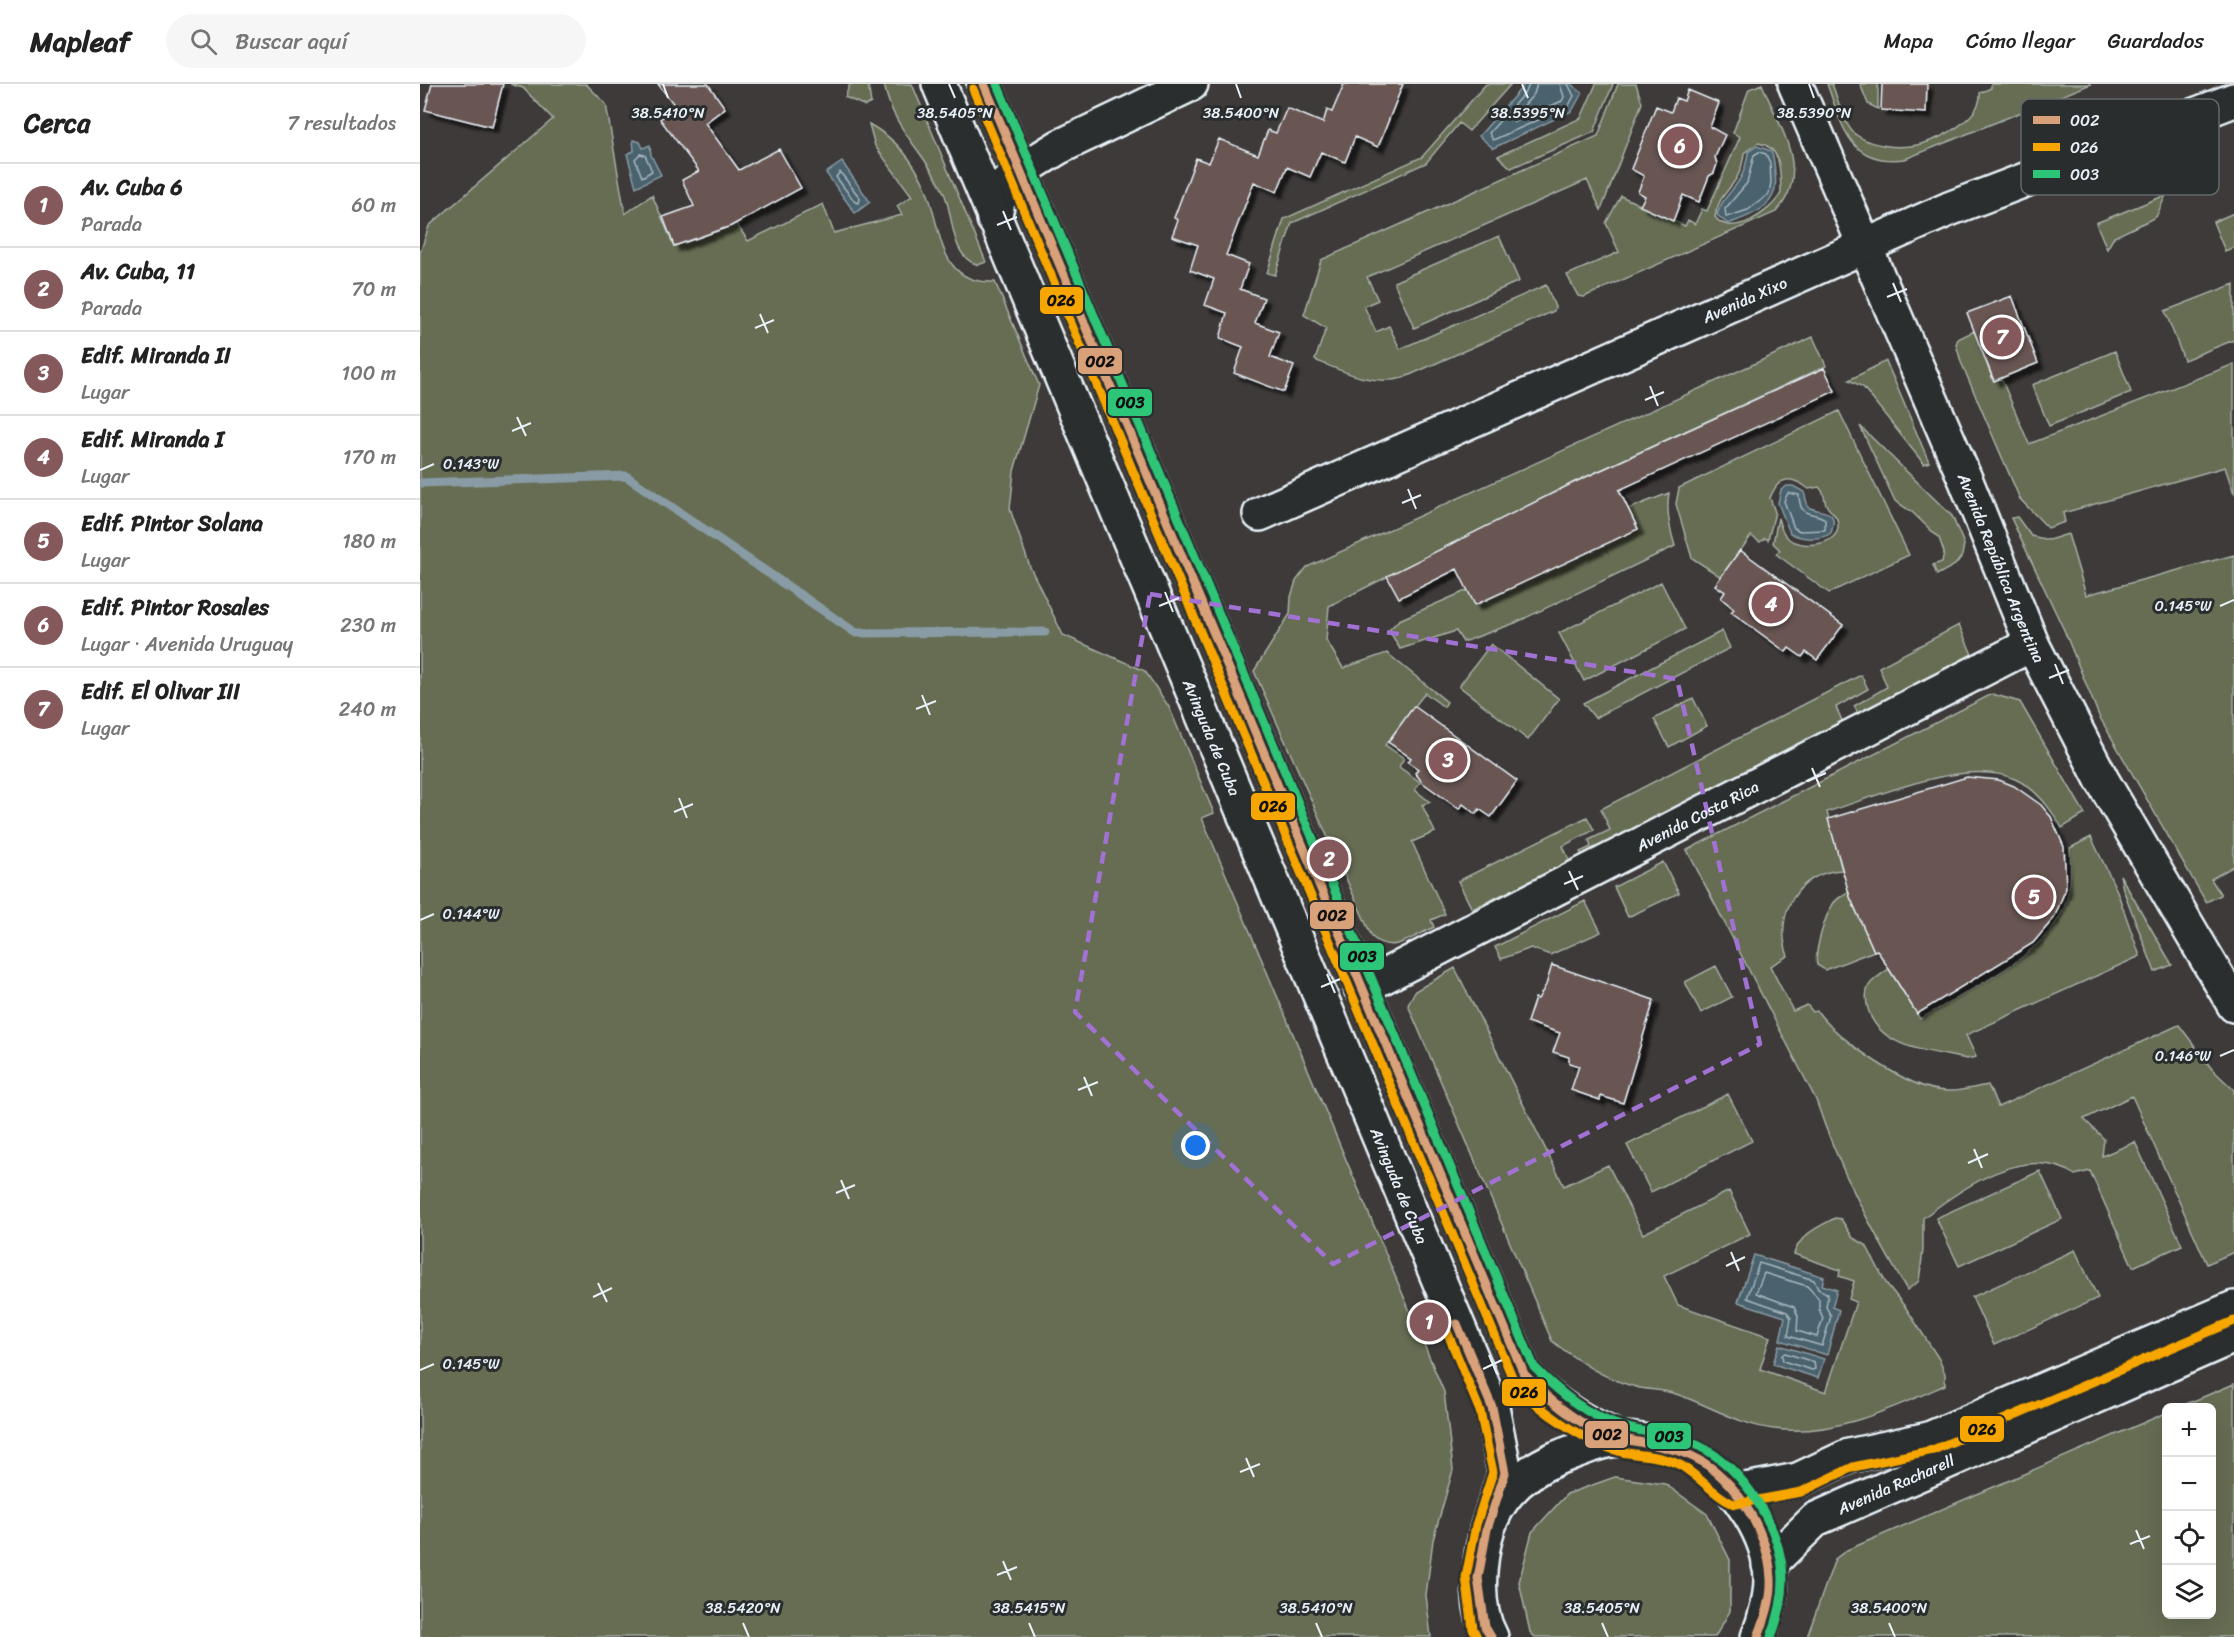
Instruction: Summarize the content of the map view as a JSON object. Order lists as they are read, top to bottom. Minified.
{"streets":{"street":["Avenida Xixo","Avenida República Argentina","Avinguda de Cuba","Avenida Costa Rica","Avenida Racharell"]},"crossings":[["Avenida Xixo","Avenida República Argentina"],["Avenida República Argentina","Avenida Costa Rica"]],"lines":["transit line 002","transit line 003","transit line 026"],"legend":["002","026","003"],"page":{"header":"Mapleaf","search":"Buscar aquí","nav":["Mapa","Cómo llegar","Guardados"],"heading":["Cerca","7 resultados"],"pins":["6","7","4","3","2","5","1"],"list":[{"mark":"1","name":"Av. Cuba 6","note":"Parada","value":"60 m"},{"mark":"2","name":"Av. Cuba, 11","note":"Parada","value":"70 m"},{"mark":"3","name":"Edif. Miranda II","note":"Lugar","value":"100 m"},{"mark":"4","name":"Edif. Miranda I","note":"Lugar","value":"170 m"},{"mark":"5","name":"Edif. Pintor Solana","note":"Lugar","value":"180 m"},{"mark":"6","name":"Edif. Pintor Rosales","note":"Lugar · Avenida Uruguay","value":"230 m"},{"mark":"7","name":"Edif. El Olivar III","note":"Lugar","value":"240 m"}],"map_buttons":["+","−"]},"coordinates":["38.5410°N","38.5405°N","38.5400°N","38.5395°N","38.5390°N","0.143°W","0.145°W","0.144°W","0.146°W","38.5420°N","38.5415°N"]}
